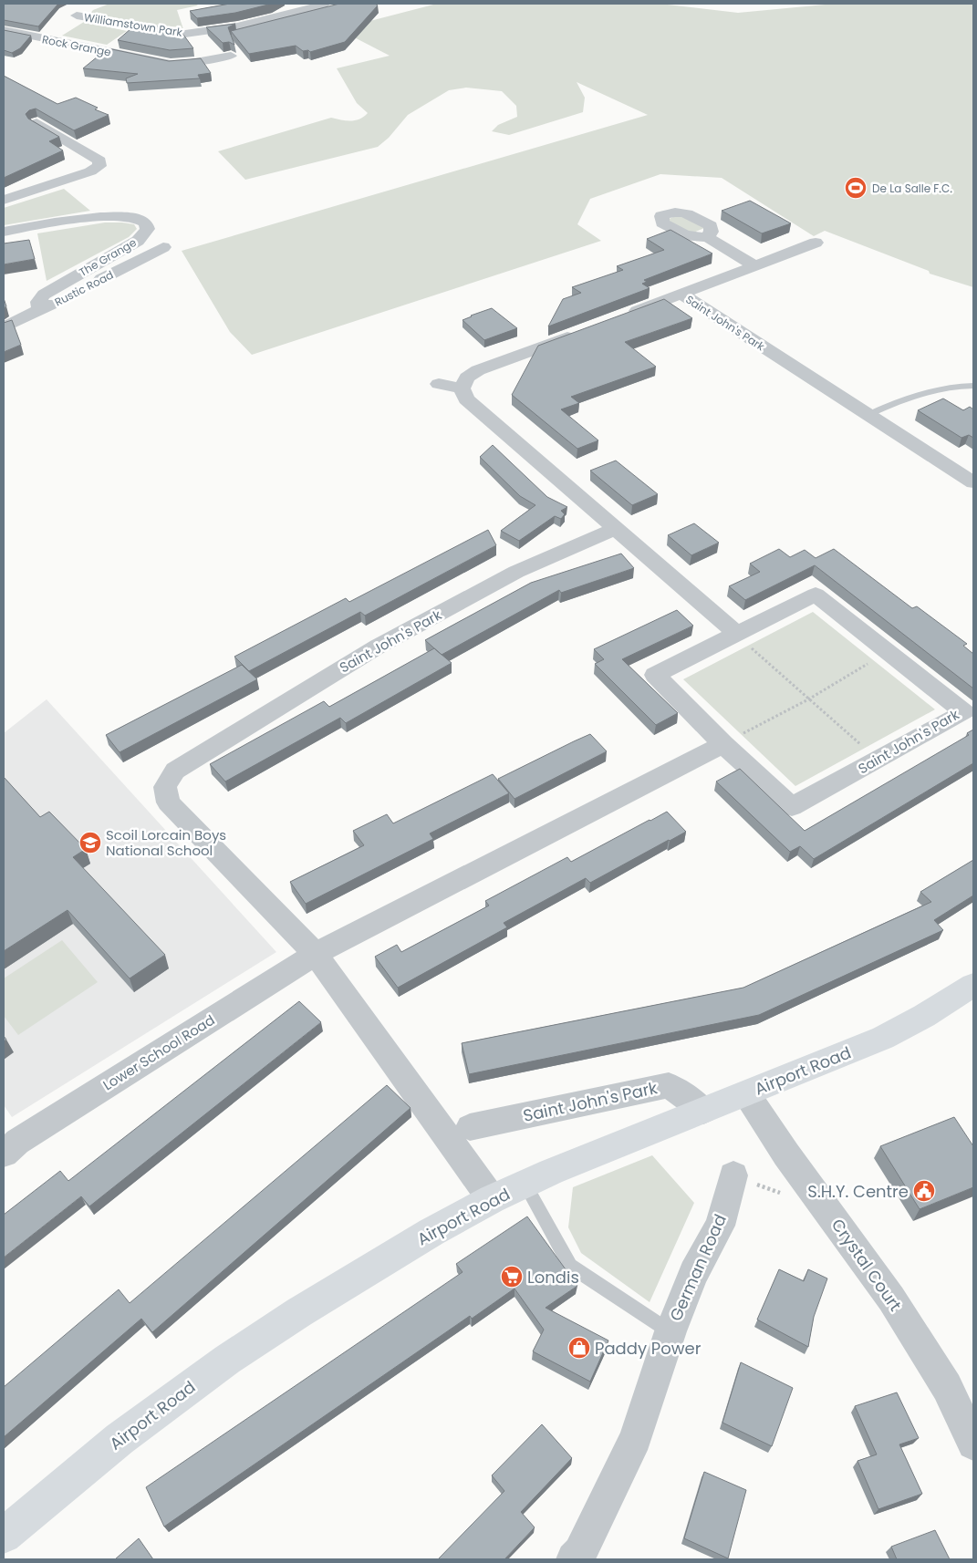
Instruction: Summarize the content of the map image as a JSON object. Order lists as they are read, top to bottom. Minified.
{"streets":{"main road":["Airport Road"],"street":["Williamstown Park","Rock Grange","The Grange","Rustic Road","Saint John's Park","Lower School Road","Crystal Court","German Road"]},"crossings":[["The Grange","Rustic Road"],["Saint John's Park","Lower School Road"],["Saint John's Park","Airport Road"],["Airport Road","Crystal Court"]],"places":{"sports":["De La Salle F.C."],"school or university":["Scoil Lorcain Boys National School"],"public building":["S.H.Y. Centre"],"supermarket":["Londis"],"shop":["Paddy Power"]}}
